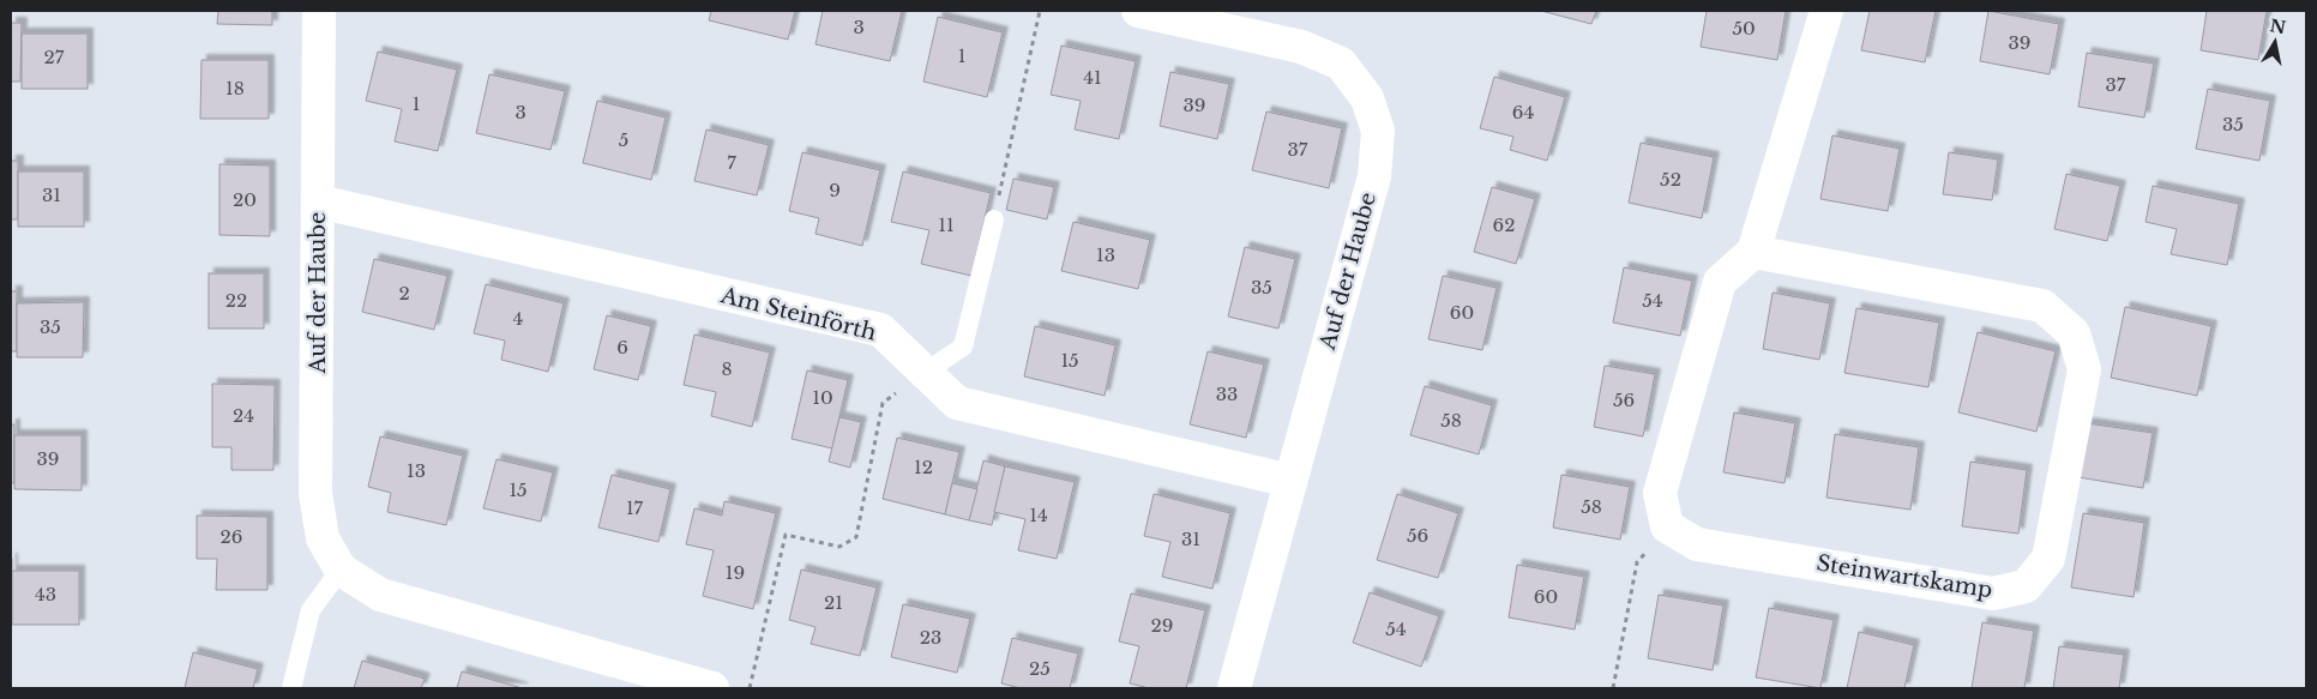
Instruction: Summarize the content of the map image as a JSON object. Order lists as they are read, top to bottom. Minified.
{"streets":{"street":["Auf der Haube","Am Steinförth","Steinwartskamp"]},"crossings":[["Auf der Haube","Am Steinförth"]],"house_numbers":["3","50","39","1","27","41","37","18","1","39","3","64","35","5","37","7","52","9","31","20","11","62","13","35","2","22","54","60","4","35","6","15","8","33","10","56","24","58","39","12","13","15","58","17","14","56","26","31","19","43","60","21","29","54","23","25"],"north":"top"}
